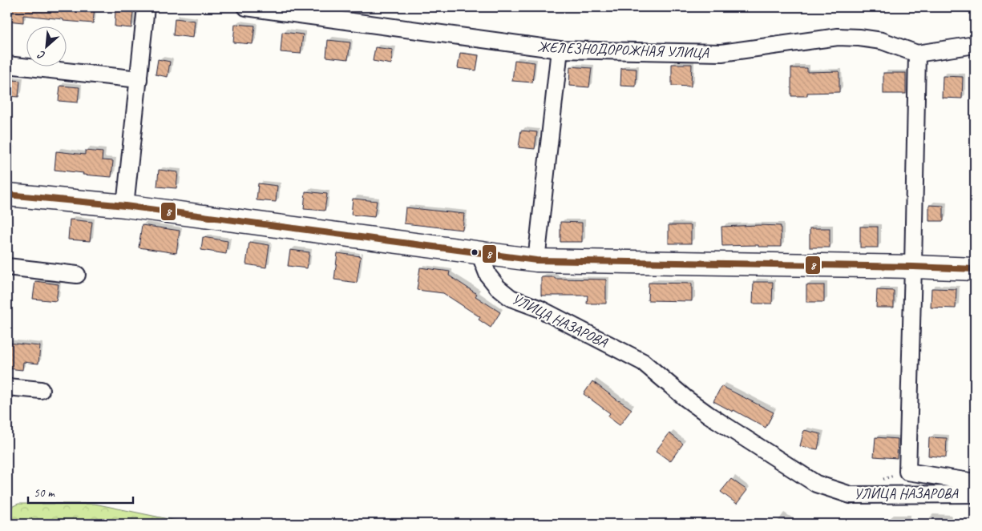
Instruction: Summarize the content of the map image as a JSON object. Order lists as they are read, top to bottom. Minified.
{"streets":{"street":["ЖЕЛЕЗНОДОРОЖНАЯ УЛИЦА","УЛИЦА НАЗАРОВА"]},"lines":["transit line 8"],"scale_bar":"50 m","north":"bottom left"}
